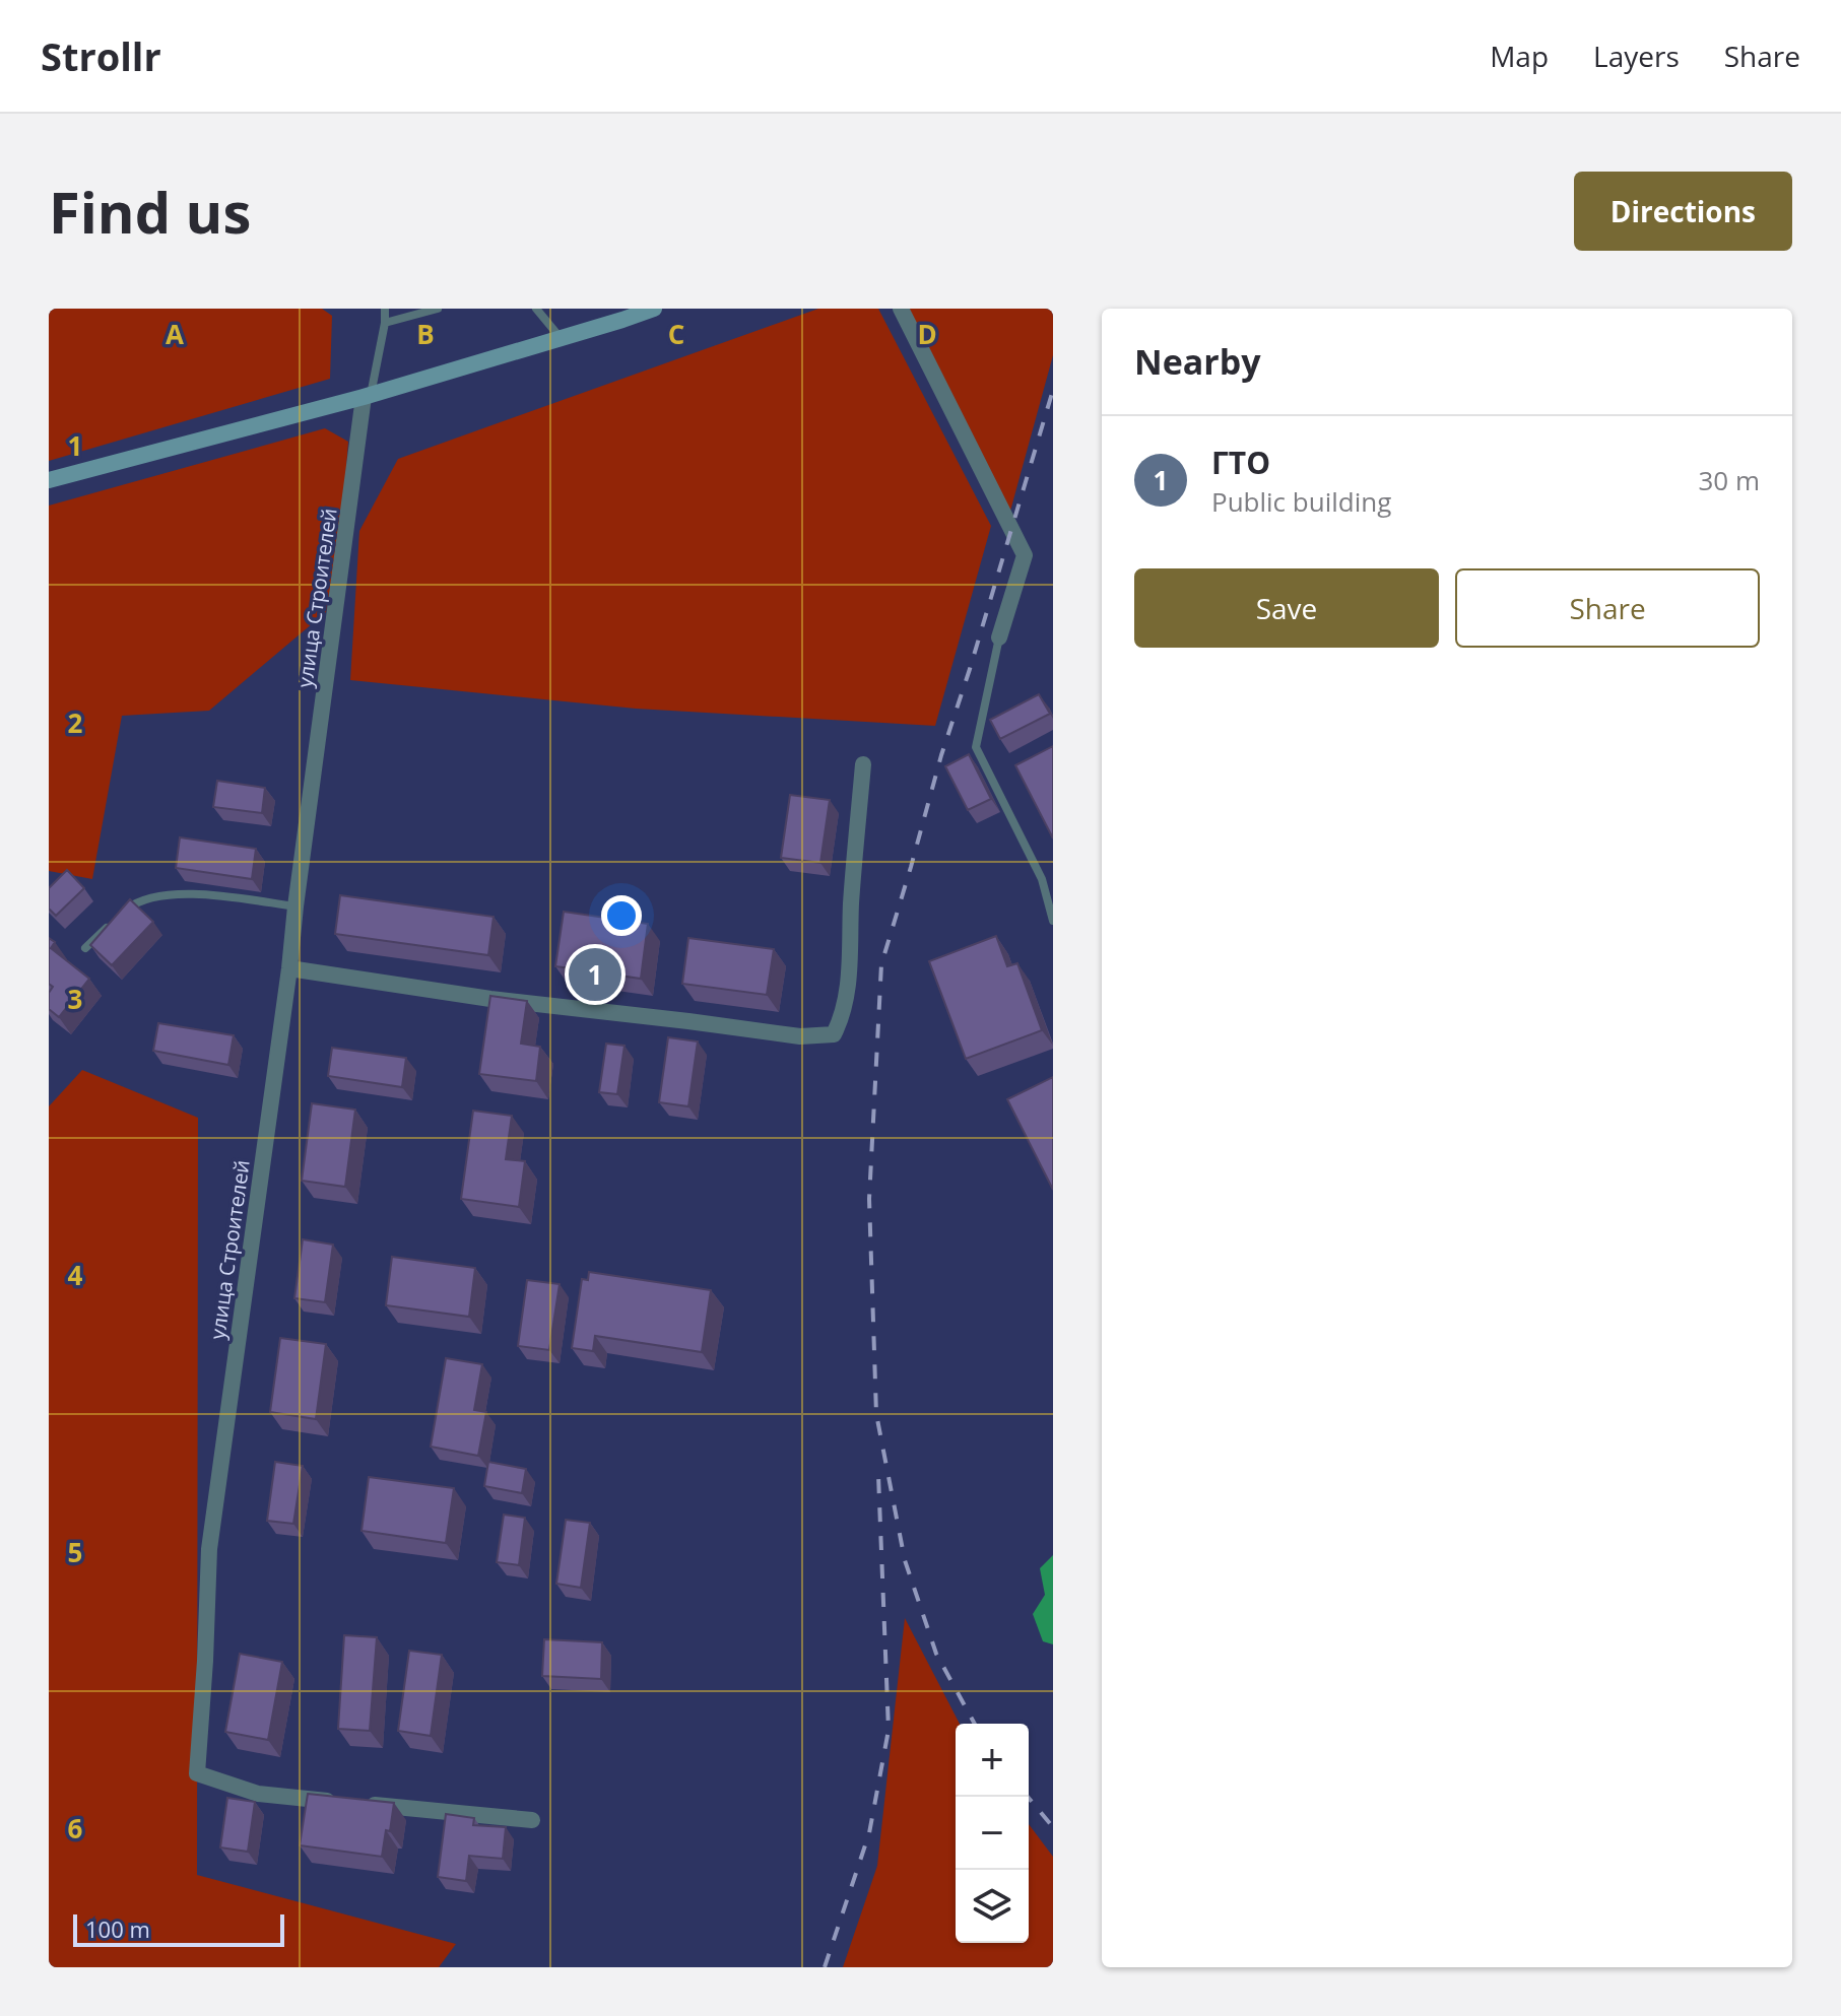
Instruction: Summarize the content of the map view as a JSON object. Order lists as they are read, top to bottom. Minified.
{"streets":{"street":["улица Строителей"]},"scale_bar":"100 m","page":{"header":"Strollr","nav":["Map","Layers","Share"],"buttons":["Directions",["Save","Share"]],"title":"Find us","heading":"Nearby","list":[{"mark":"1","name":"ГТО","note":"Public building","value":"30 m"}],"pins":"1","map_buttons":["+","−"],"scale":"100 m"},"grid":{"columns":["A","B","C","D"],"rows":["1","2","3","4","5","6"]}}
